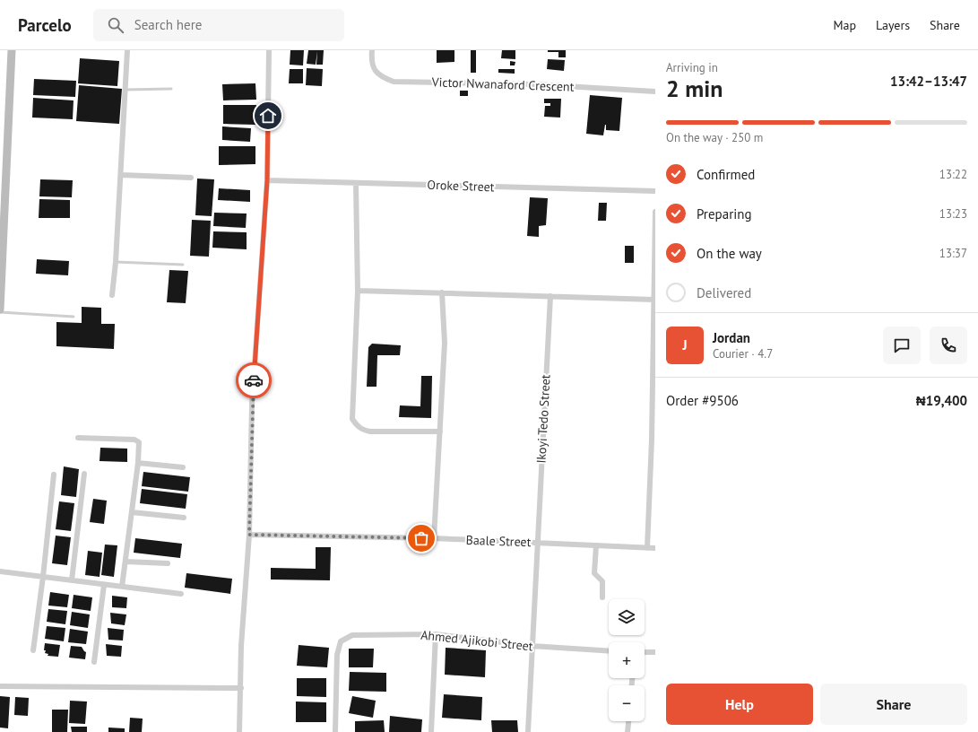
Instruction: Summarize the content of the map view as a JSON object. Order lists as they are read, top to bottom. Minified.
{"streets":{"street":["Victor Nwanaford Crescent","Oroke Street","Ikoyi Tedo Street","Baale Street","Ahmed Ajikobi Street"]},"crossings":[["Ikoyi Tedo Street","Baale Street"],["Ikoyi Tedo Street","Ahmed Ajikobi Street"]],"page":{"header":"Parcelo","search":"Search here","nav":["Map","Layers","Share"],"heading":["2 min","Arriving in","13:42–13:47"],"panel":["Jordan","Courier · 4.7","Order #9506","₦19,400"],"bar":"On the way · 250 m","list":[["Confirmed","13:22"],["Preparing","13:23"],["On the way","13:37"],"Delivered"],"round":"J","map_buttons":["+","−"],"buttons":["Help","Share"]}}
